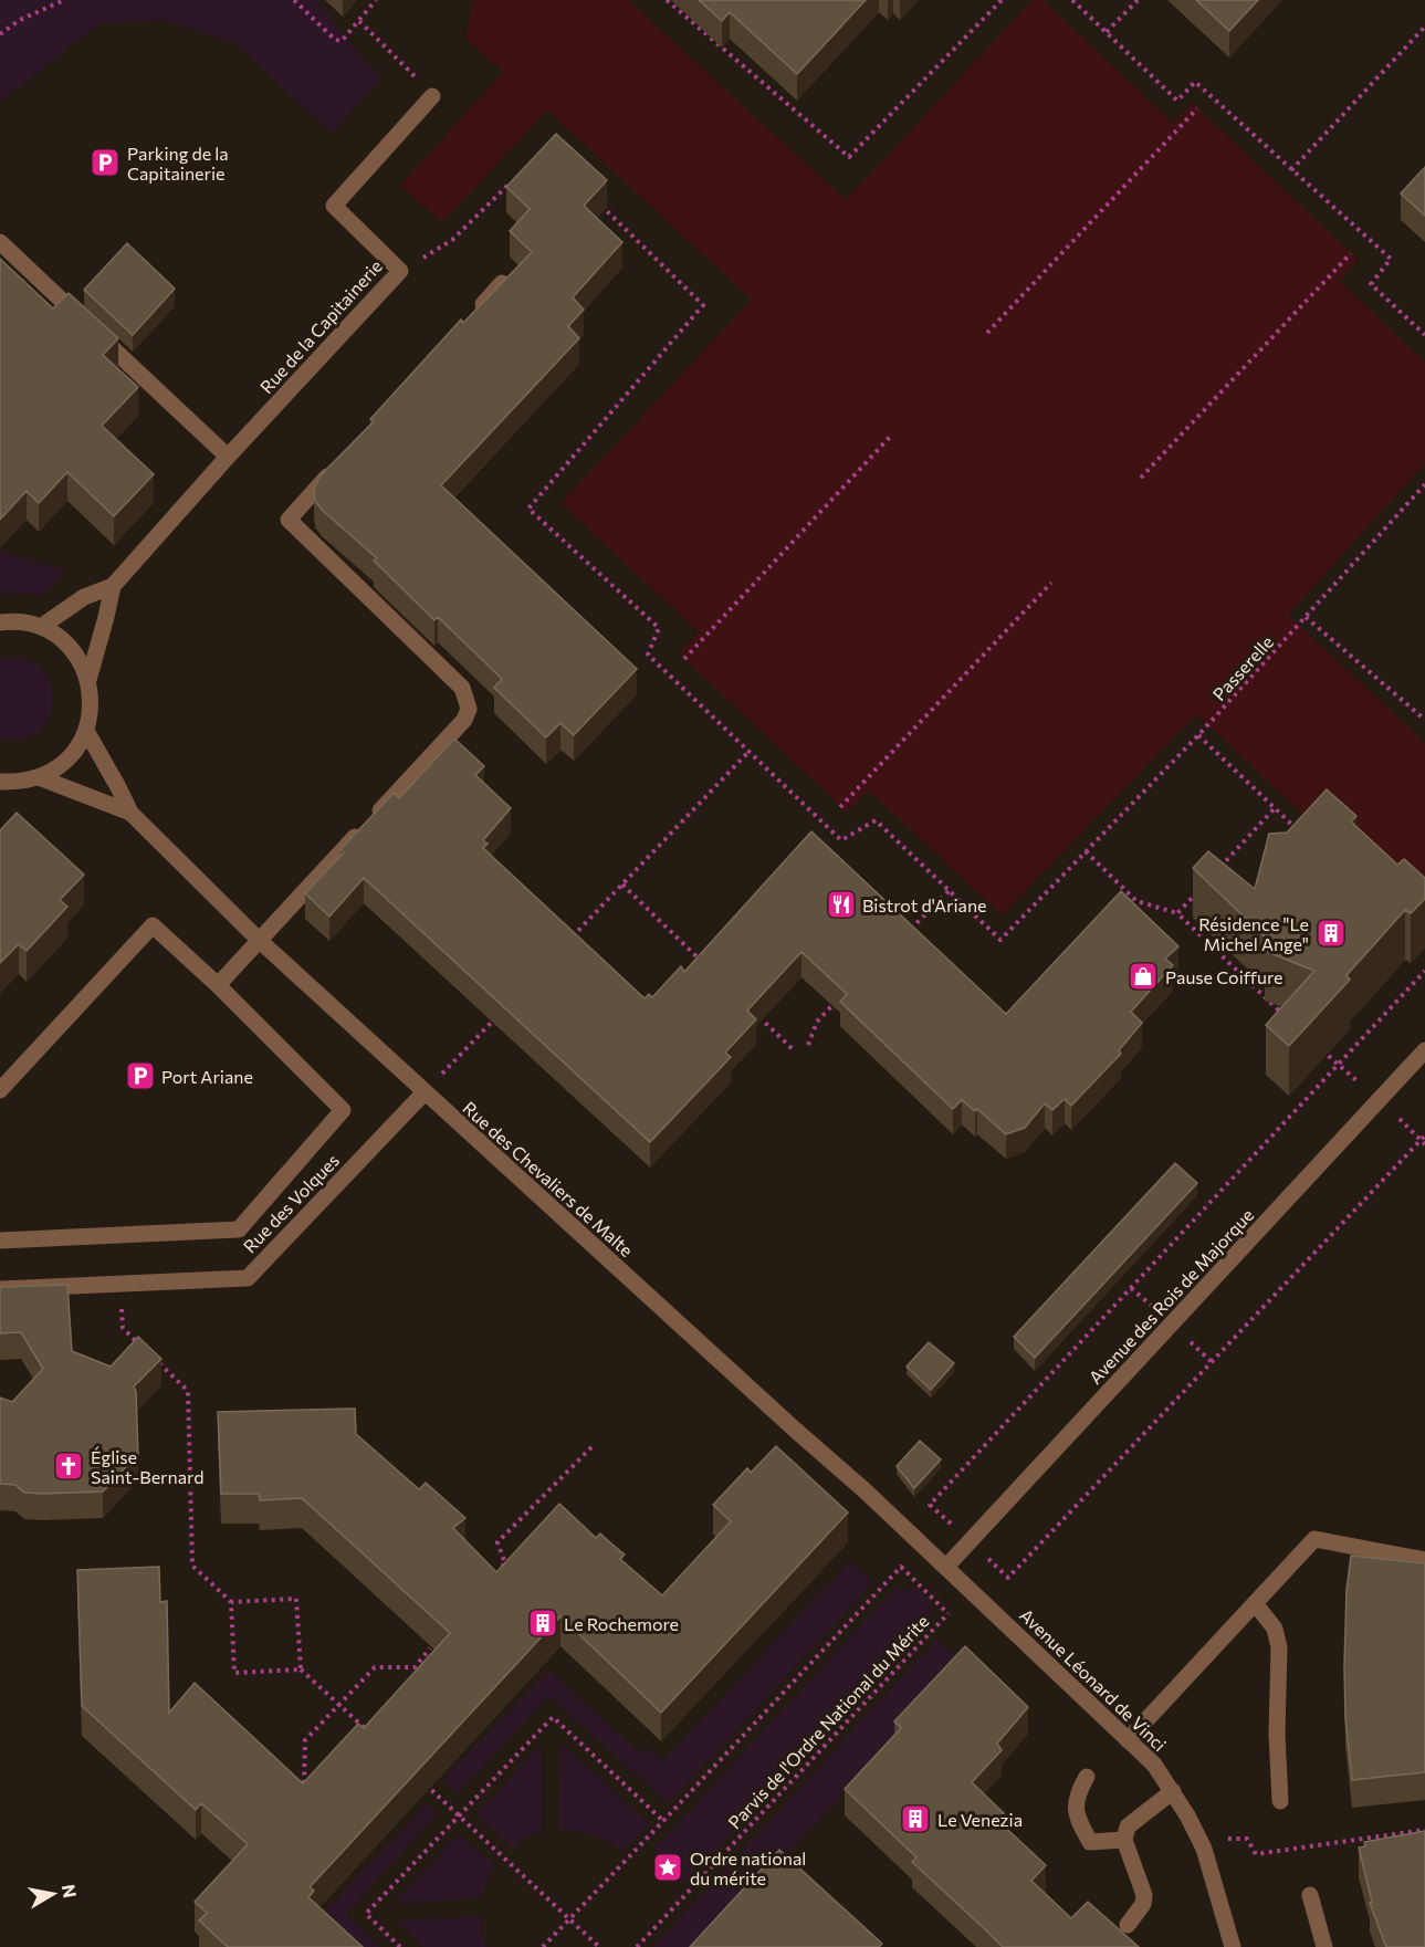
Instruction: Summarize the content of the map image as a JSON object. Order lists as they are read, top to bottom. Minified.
{"streets":{"street":["Rue de la Capitainerie","Rue des Chevaliers de Malte","Rue des Volques","Avenue des Rois de Majorque","Avenue Léonard de Vinci"],"path":["Passerelle","Parvis de l'Ordre National du Mérite"]},"crossings":[["Rue des Chevaliers de Malte","Rue des Volques"],["Rue des Chevaliers de Malte","Avenue des Rois de Majorque"],["Rue des Chevaliers de Malte","Avenue Léonard de Vinci"],["Avenue des Rois de Majorque","Avenue Léonard de Vinci"]],"places":{"parking":["Parking de la Capitainerie","Port Ariane"],"restaurant":["Bistrot d'Ariane"],"building":["Résidence \"Le Michel Ange\"","Le Rochemore","Le Venezia"],"shop":["Pause Coiffure"],"church":["Église Saint-Bernard"],"place":["Ordre national du mérite"]},"north":"right"}
